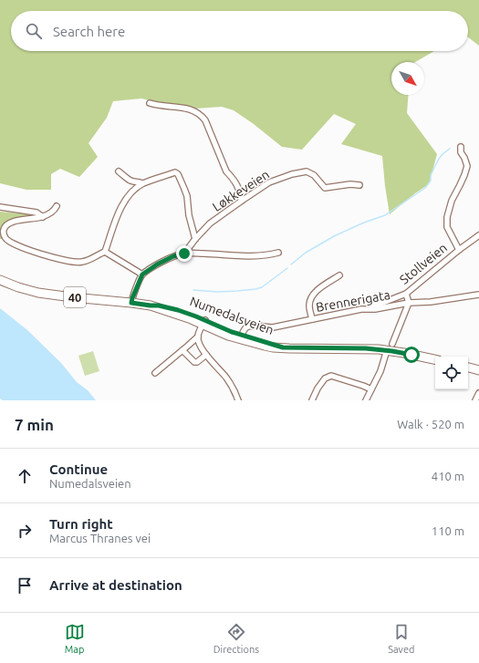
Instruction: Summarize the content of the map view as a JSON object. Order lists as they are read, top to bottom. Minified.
{"streets":{"main road":["40","Numedalsveien"],"street":["Løkkeveien","Stollveien","Brennerigata"]},"crossings":[["Stollveien","Brennerigata"],["Brennerigata","Numedalsveien"]],"north":"bottom right","page":{"search":"Search here","heading":["7 min","Walk · 520 m"],"list":[["Continue","Numedalsveien","410 m"],["Turn right","Marcus Thranes vei","110 m"],"Arrive at destination"],"nav":["Map","Directions","Saved"]}}
